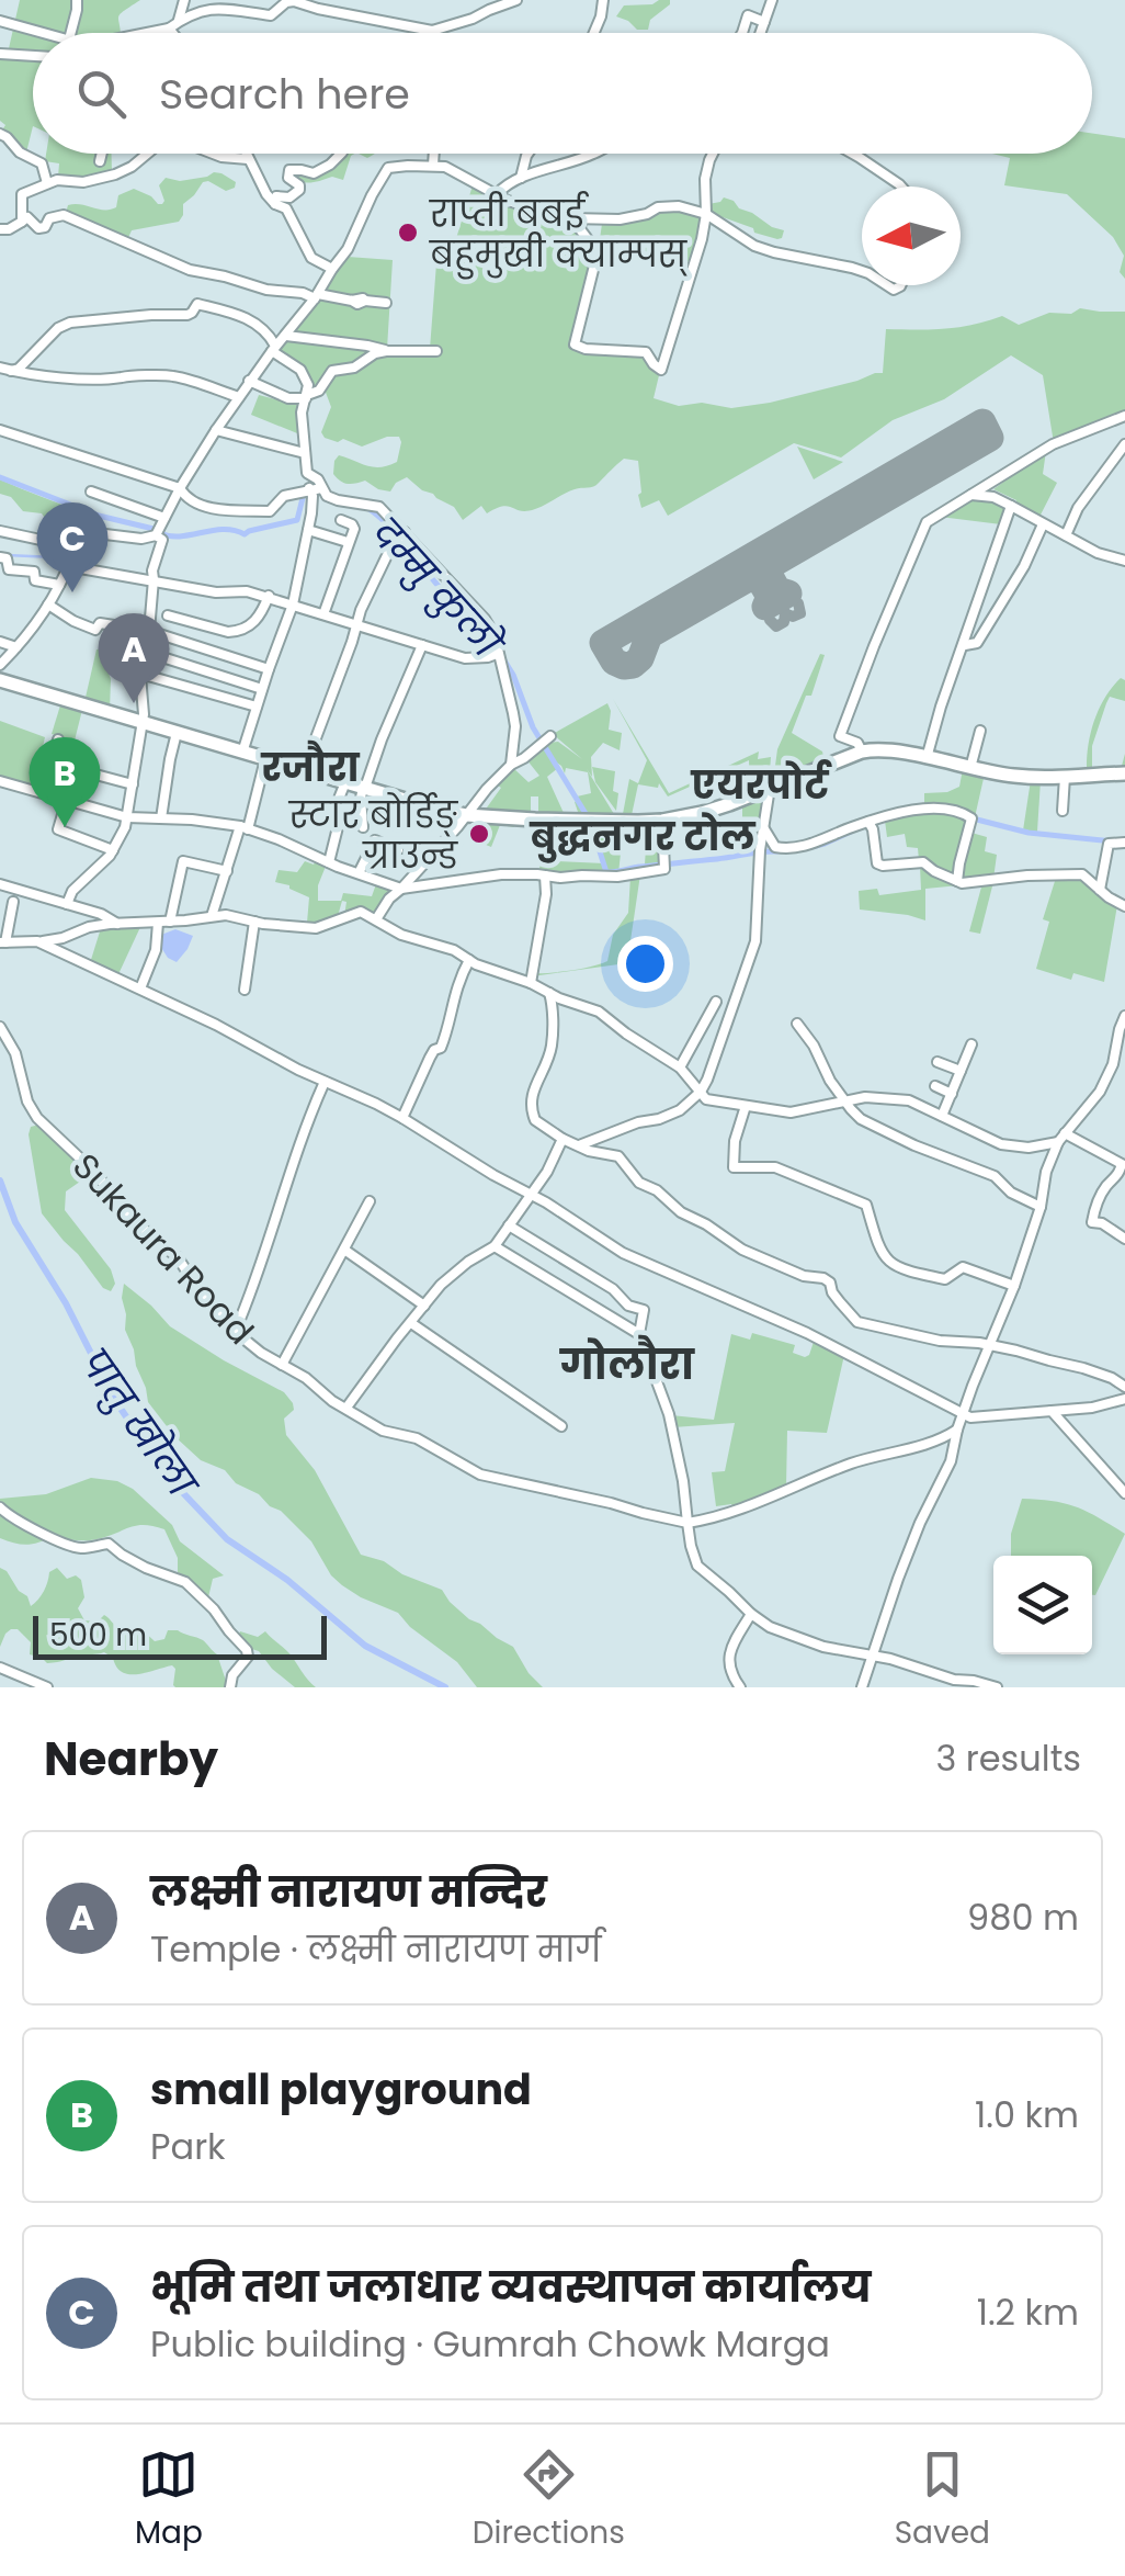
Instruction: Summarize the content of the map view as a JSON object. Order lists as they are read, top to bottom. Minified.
{"streets":{"street":["Sukaura Road"]},"districts":["रजौरा","एयरपोर्ट","बुद्धनगर टोल","गोलौरा"],"water":["दम्मु कुलो","पातु खोला"],"places":["राप्ती बबई बहुमुखी क्याम्पस्","स्टार बोर्डिङ् ग्राउन्ड"],"scale_bar":"500 m","north":"left","page":{"search":"Search here","pins":["C","A","B"],"scale":"500 m","heading":["Nearby","3 results"],"list":[{"mark":"A","name":"लक्ष्मी नारायण मन्दिर","note":"Temple · लक्ष्मी नारायण मार्ग","value":"980 m"},{"mark":"B","name":"small playground","note":"Park","value":"1.0 km"},{"mark":"C","name":"भूमि तथा जलाधार व्यवस्थापन कार्यालय","note":"Public building · Gumrah Chowk Marga","value":"1.2 km"}],"nav":["Map","Directions","Saved"]}}
